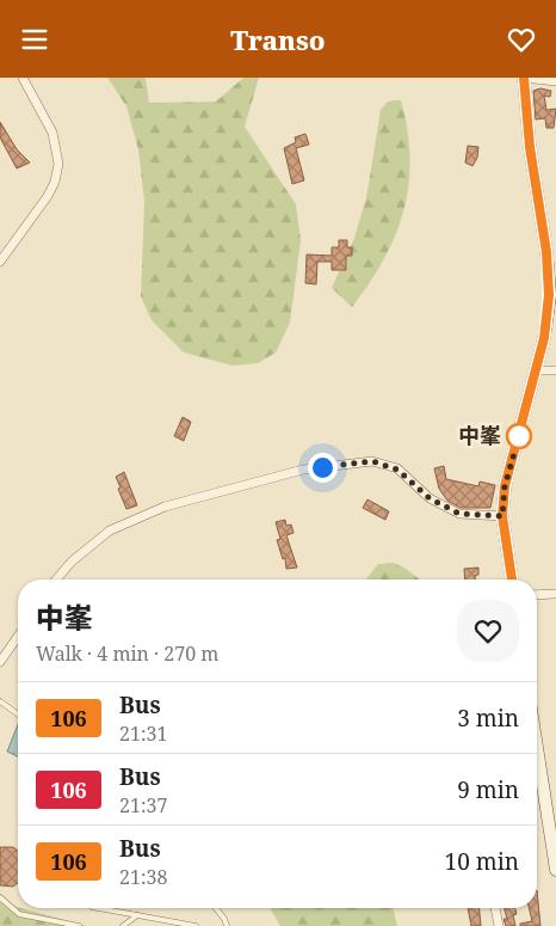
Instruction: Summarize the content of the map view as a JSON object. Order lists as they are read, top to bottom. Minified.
{"places":["中峯"],"lines":["bus line 106"],"page":{"header":"Transo","heading":["中峯","Walk · 4 min · 270 m"],"list":[{"mark":"106","name":"Bus","note":"21:31","value":"3 min"},{"mark":"106","name":"Bus","note":"21:37","value":"9 min"},{"mark":"106","name":"Bus","note":"21:38","value":"10 min"}]}}
